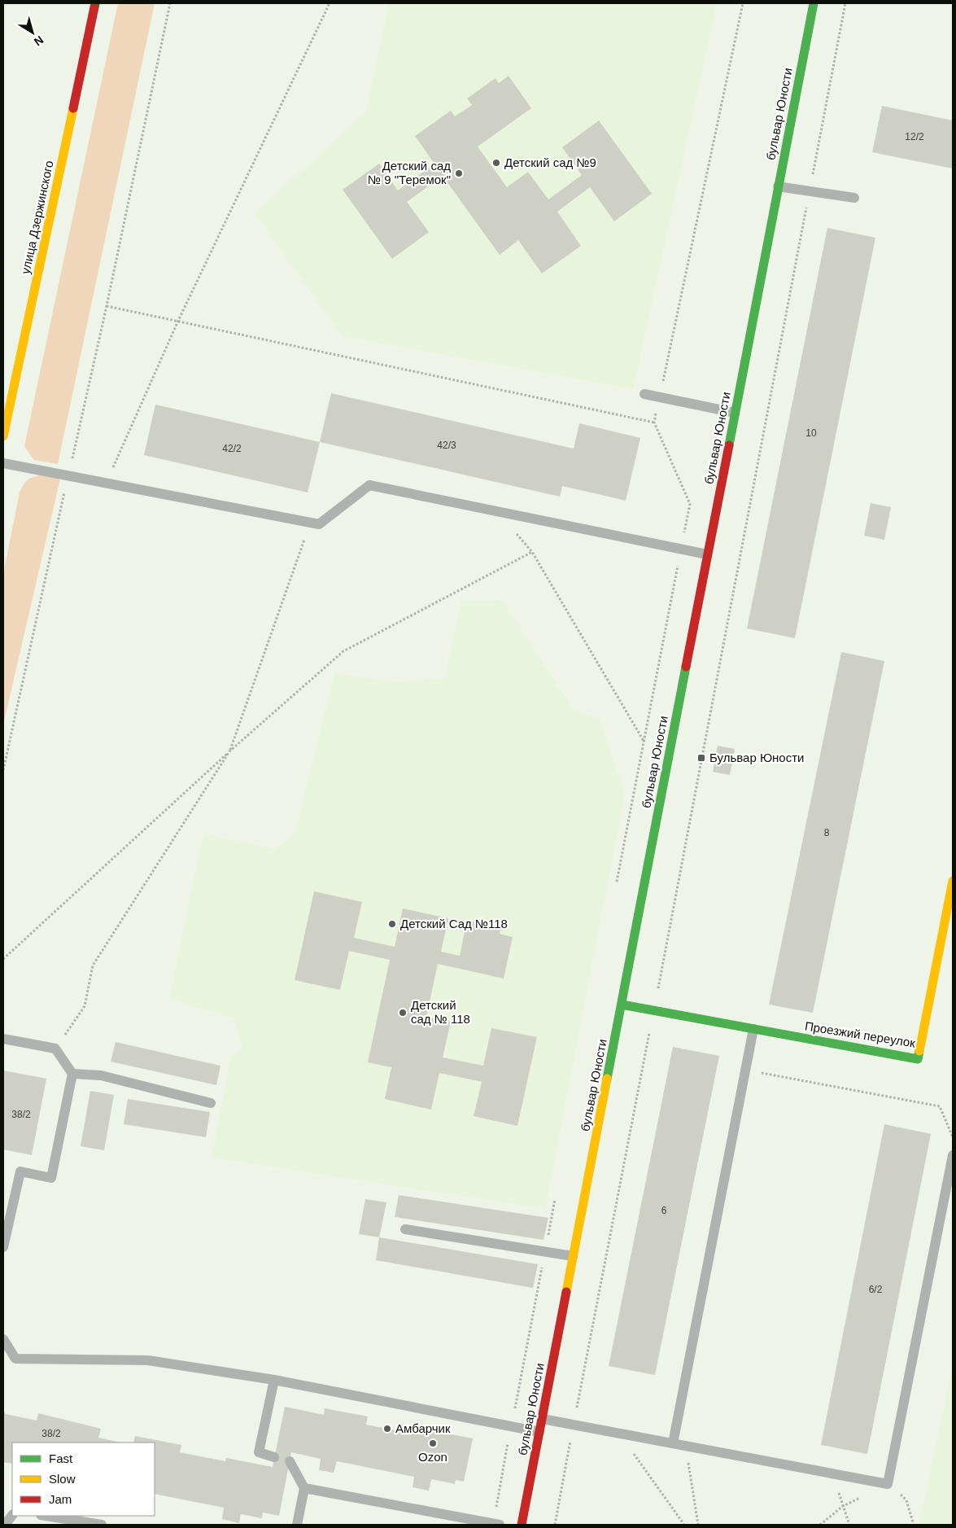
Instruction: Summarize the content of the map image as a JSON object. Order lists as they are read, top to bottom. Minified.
{"streets":{"street":["бульвар Юности","улица Дзержинского","Проезжий переулок"]},"crossings":[["бульвар Юности","Проезжий переулок"]],"places":{"other":["Детский сад №9","Детский сад № 9 \"Теремок\"","Детский Сад №118","Детский сад № 118","Амбарчик","Ozon"],"transit":["Бульвар Юности"]},"house_numbers":["12/2","10","42/3","42/2","8","38/2","6","6/2","38/2"],"legend":["Fast","Slow","Jam"],"north":"bottom right"}
